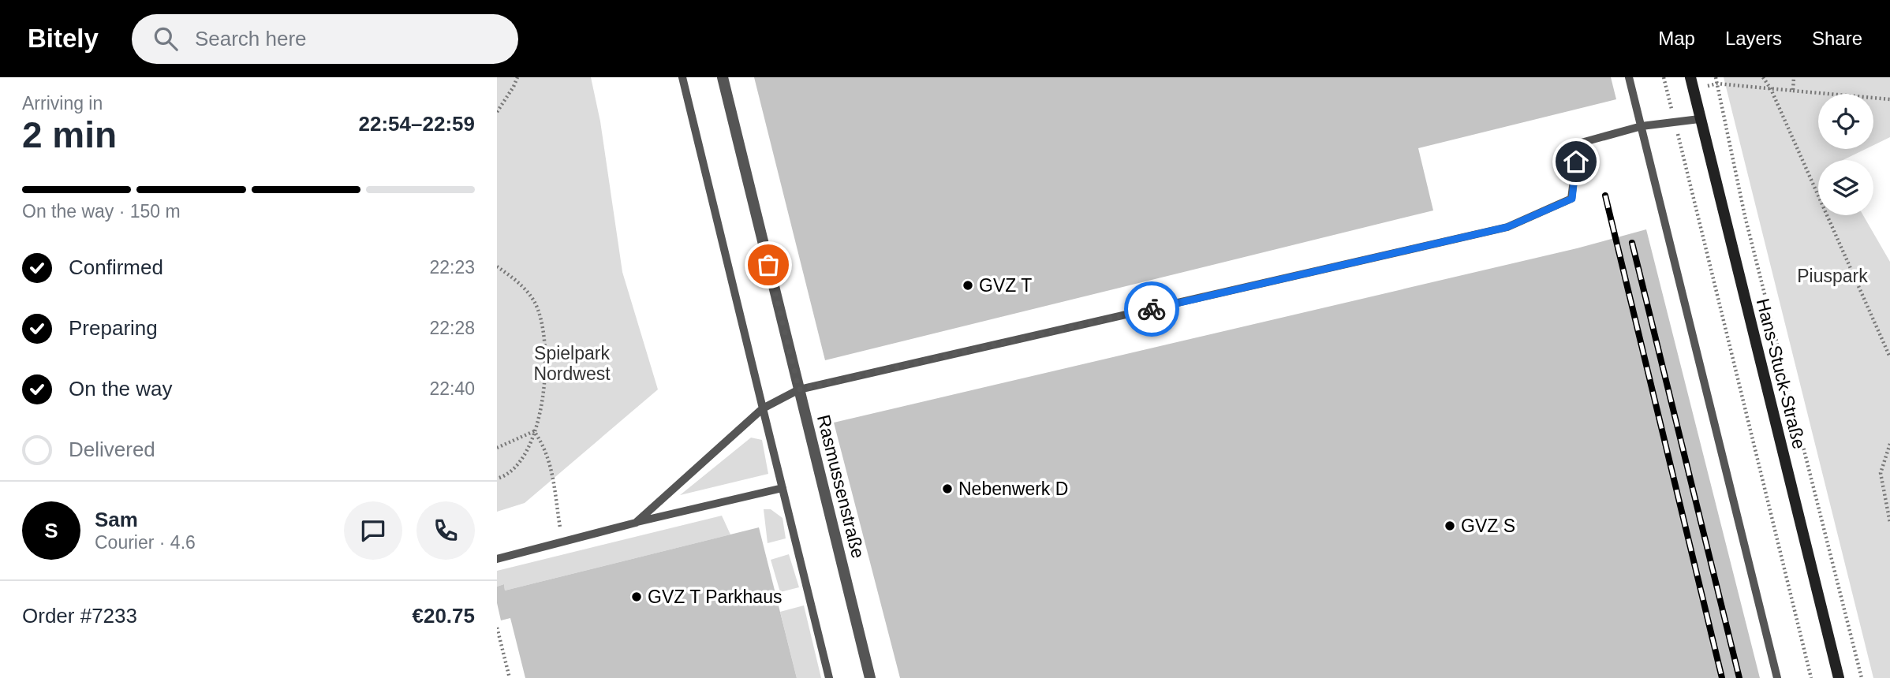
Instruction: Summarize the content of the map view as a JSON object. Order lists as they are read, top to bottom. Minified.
{"streets":{"main road":["Hans-Stuck-Straße"],"street":["Rasmussenstraße"]},"parks":["Piuspark","Spielpark Nordwest"],"places":["GVZ T","Nebenwerk D","GVZ S","GVZ T Parkhaus"],"page":{"header":"Bitely","search":"Search here","nav":["Map","Layers","Share"],"heading":["2 min","Arriving in","22:54–22:59"],"panel":["Sam","Courier · 4.6","Order #7233","€20.75"],"bar":"On the way · 150 m","list":[["Confirmed","22:23"],["Preparing","22:28"],["On the way","22:40"],"Delivered"],"round":"S"}}
